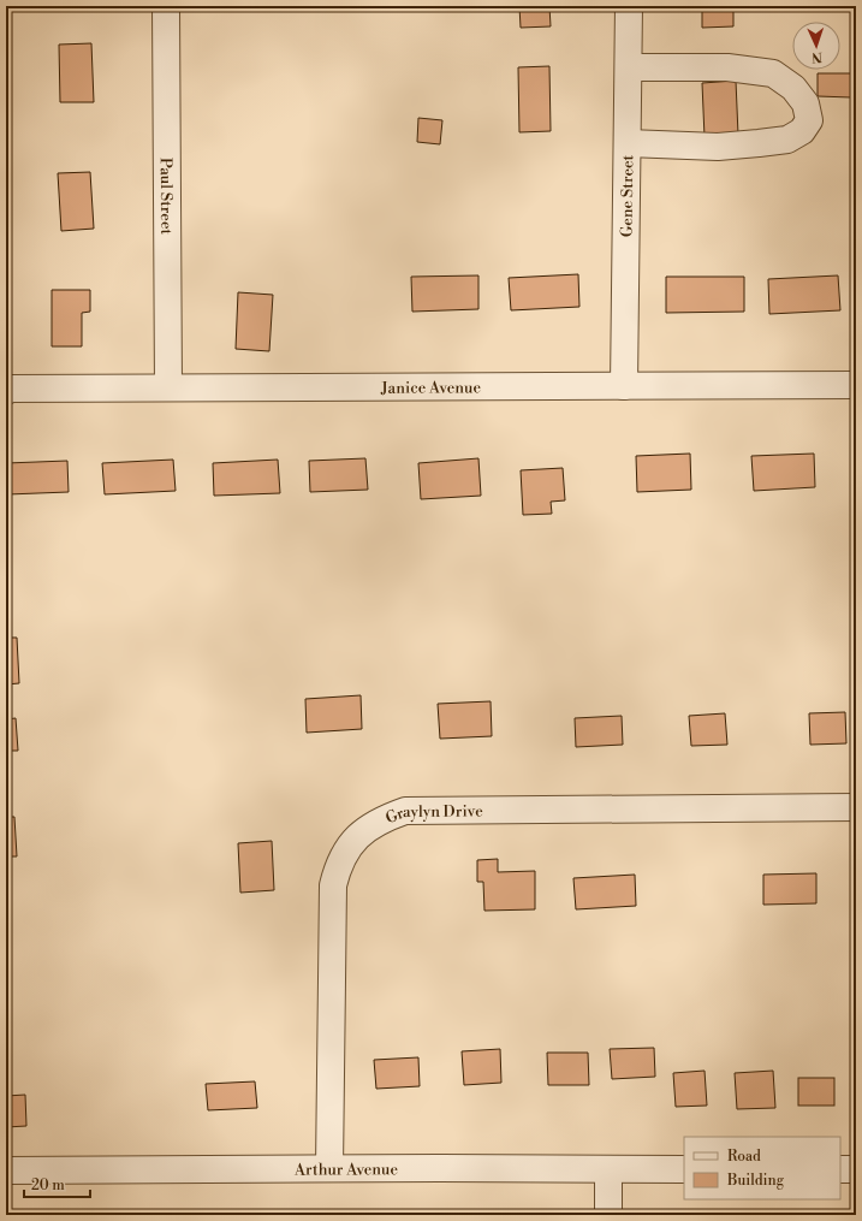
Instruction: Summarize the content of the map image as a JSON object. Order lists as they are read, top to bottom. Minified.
{"streets":{"street":["Paul Street","Gene Street","Janice Avenue","Graylyn Drive","Arthur Avenue"]},"crossings":[["Paul Street","Janice Avenue"],["Gene Street","Janice Avenue"],["Graylyn Drive","Arthur Avenue"]],"legend":["Road","Building"],"scale_bar":"20 m","north":"bottom"}
